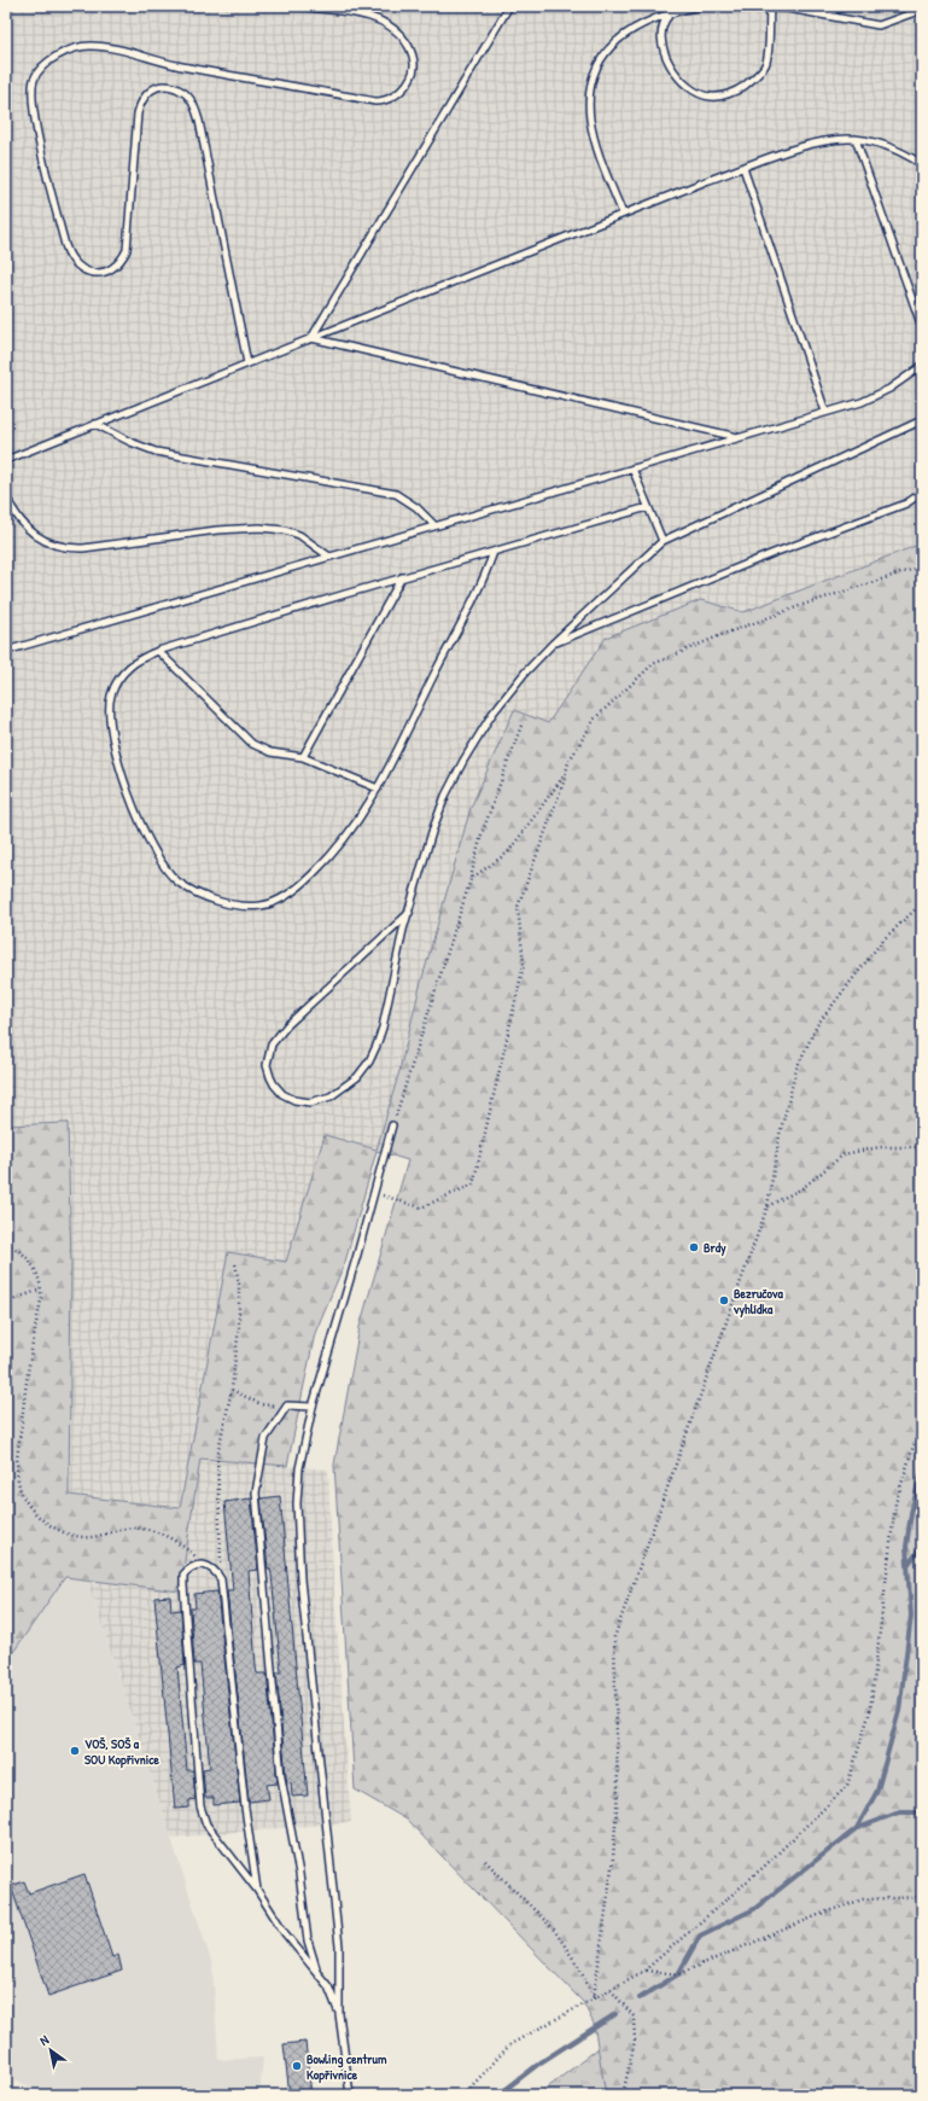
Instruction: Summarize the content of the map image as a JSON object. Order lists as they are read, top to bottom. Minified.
{"places":["Brdy","Bezručova vyhlídka","VOŠ, SOŠ a SOU Kopřivnice","Bowling centrum Kopřivnice"],"north":"top left"}
